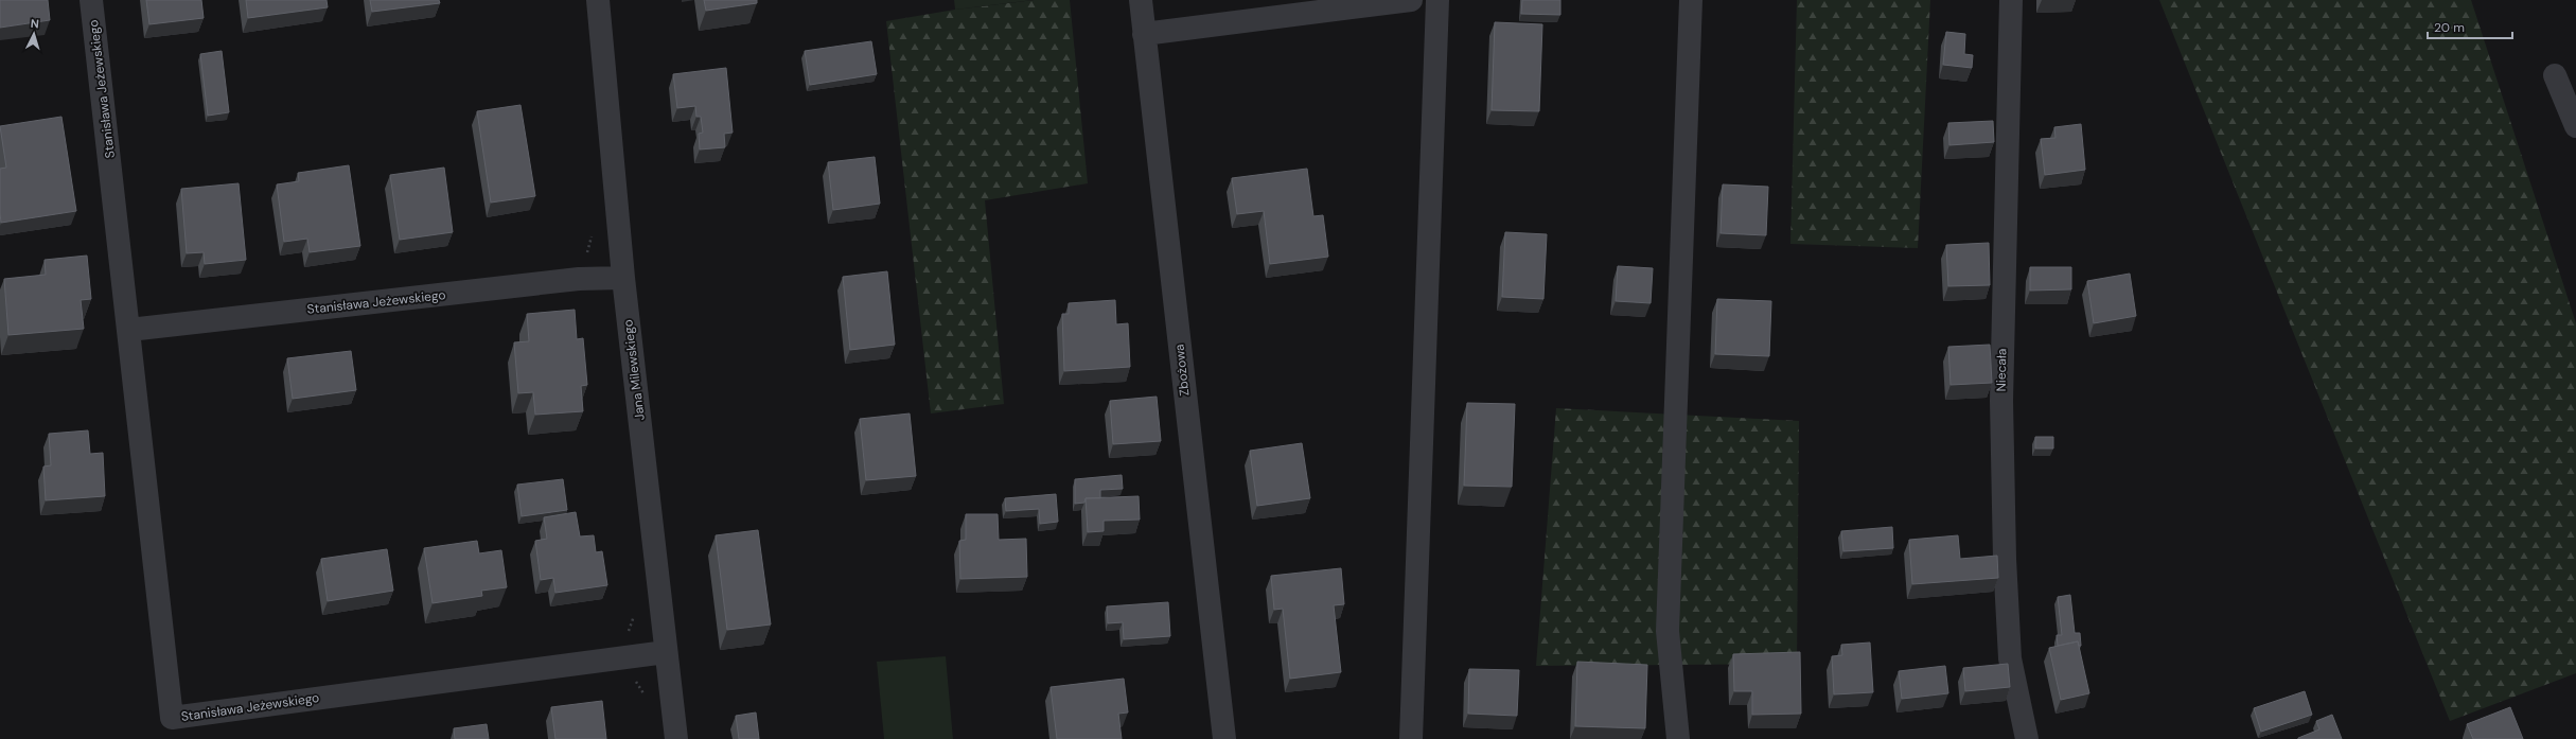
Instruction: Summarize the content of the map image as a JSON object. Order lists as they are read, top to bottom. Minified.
{"streets":{"street":["Stanisława Jeżewskiego","Jana Milewskiego","Zbożowa","Niecała"]},"crossings":[["Stanisława Jeżewskiego","Jana Milewskiego"]],"scale_bar":"20 m","north":"top"}
